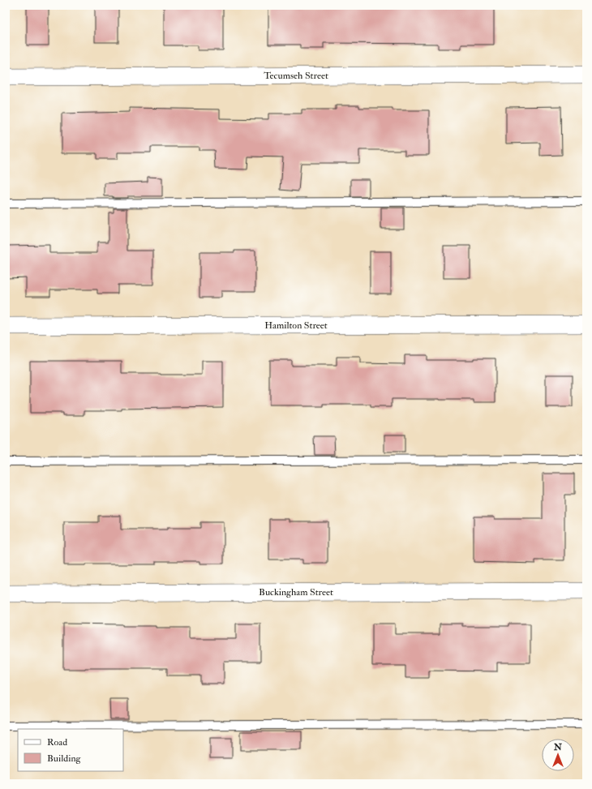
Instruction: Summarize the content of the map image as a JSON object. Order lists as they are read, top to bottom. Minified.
{"streets":{"street":["Tecumseh Street","Hamilton Street","Buckingham Street"]},"legend":["Road","Building"],"north":"top"}
